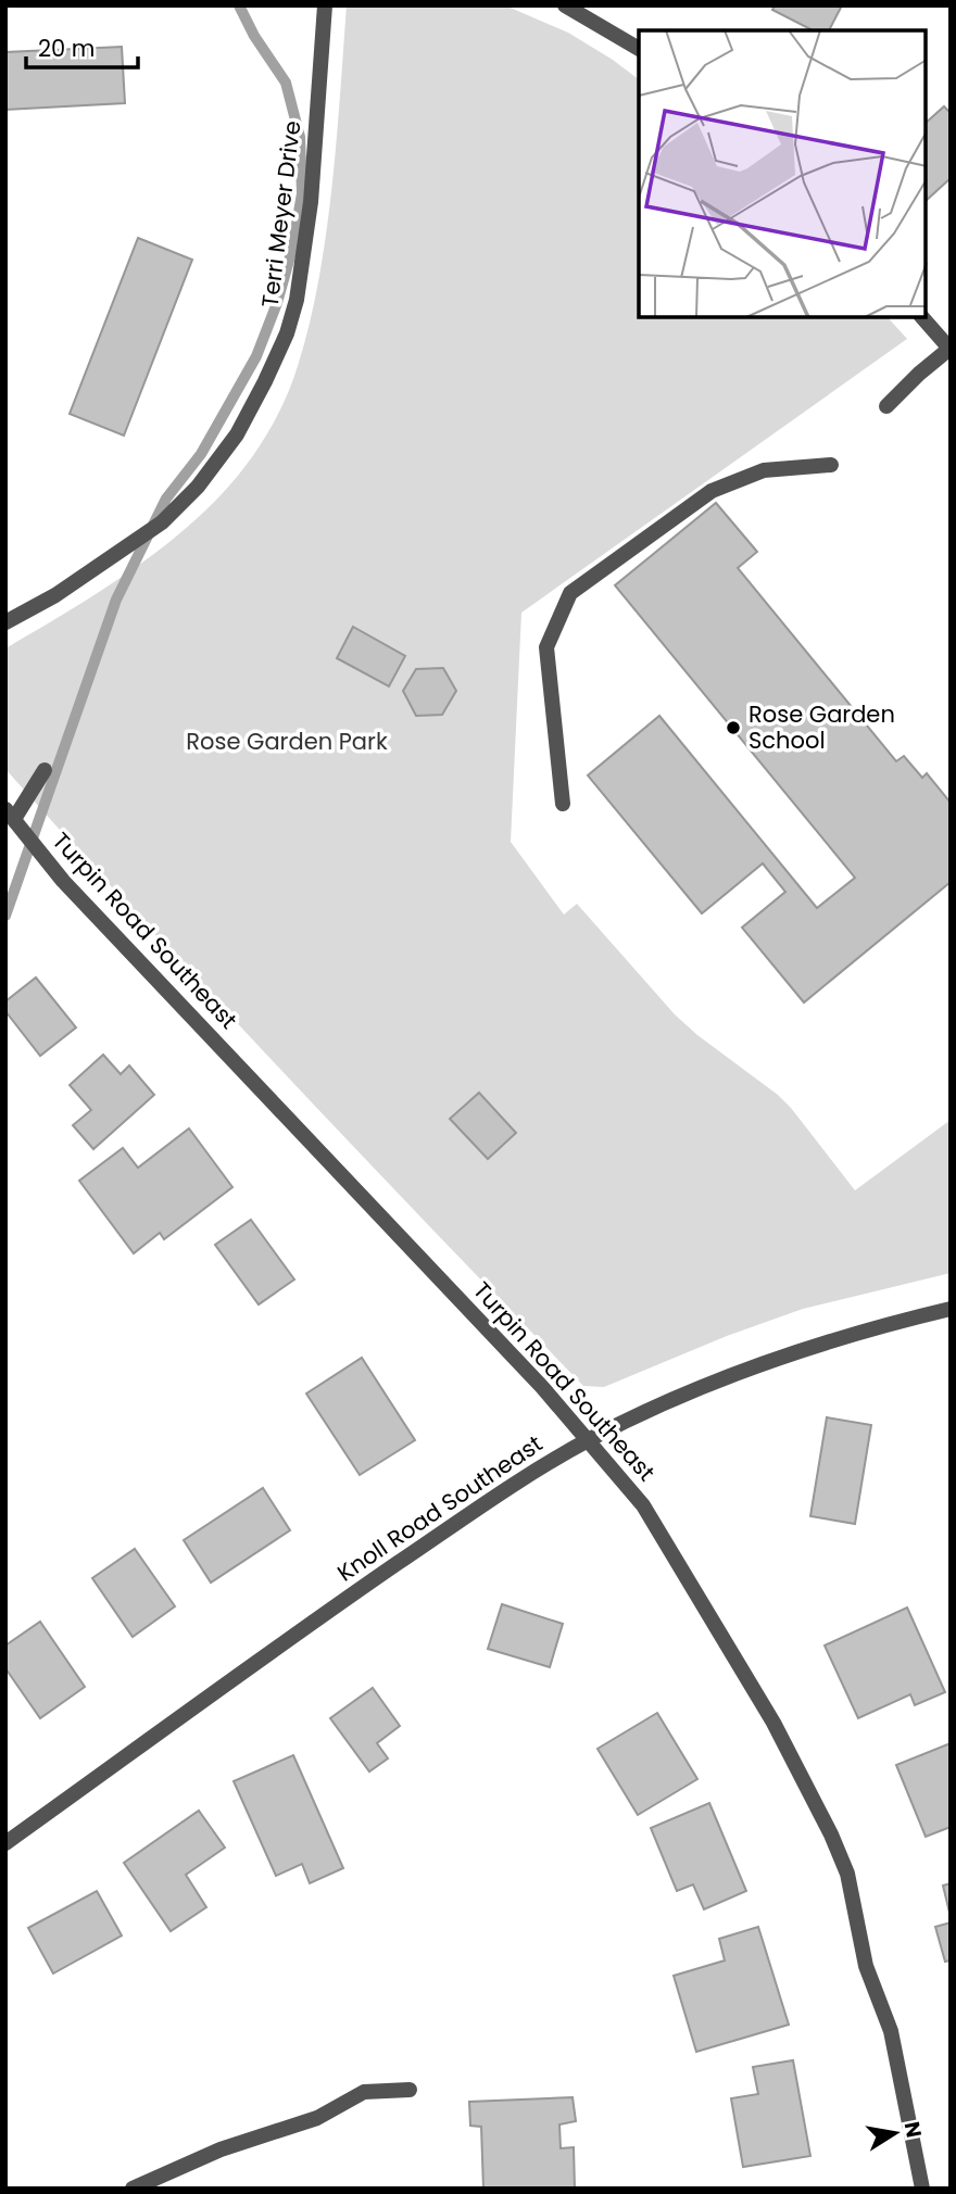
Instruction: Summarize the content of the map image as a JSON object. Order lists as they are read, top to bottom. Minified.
{"streets":{"street":["Terri Meyer Drive","Turpin Road Southeast","Knoll Road Southeast"]},"crossings":[["Turpin Road Southeast","Knoll Road Southeast"]],"parks":["Rose Garden Park"],"places":["Rose Garden School"],"scale_bar":"20 m","north":"right"}
